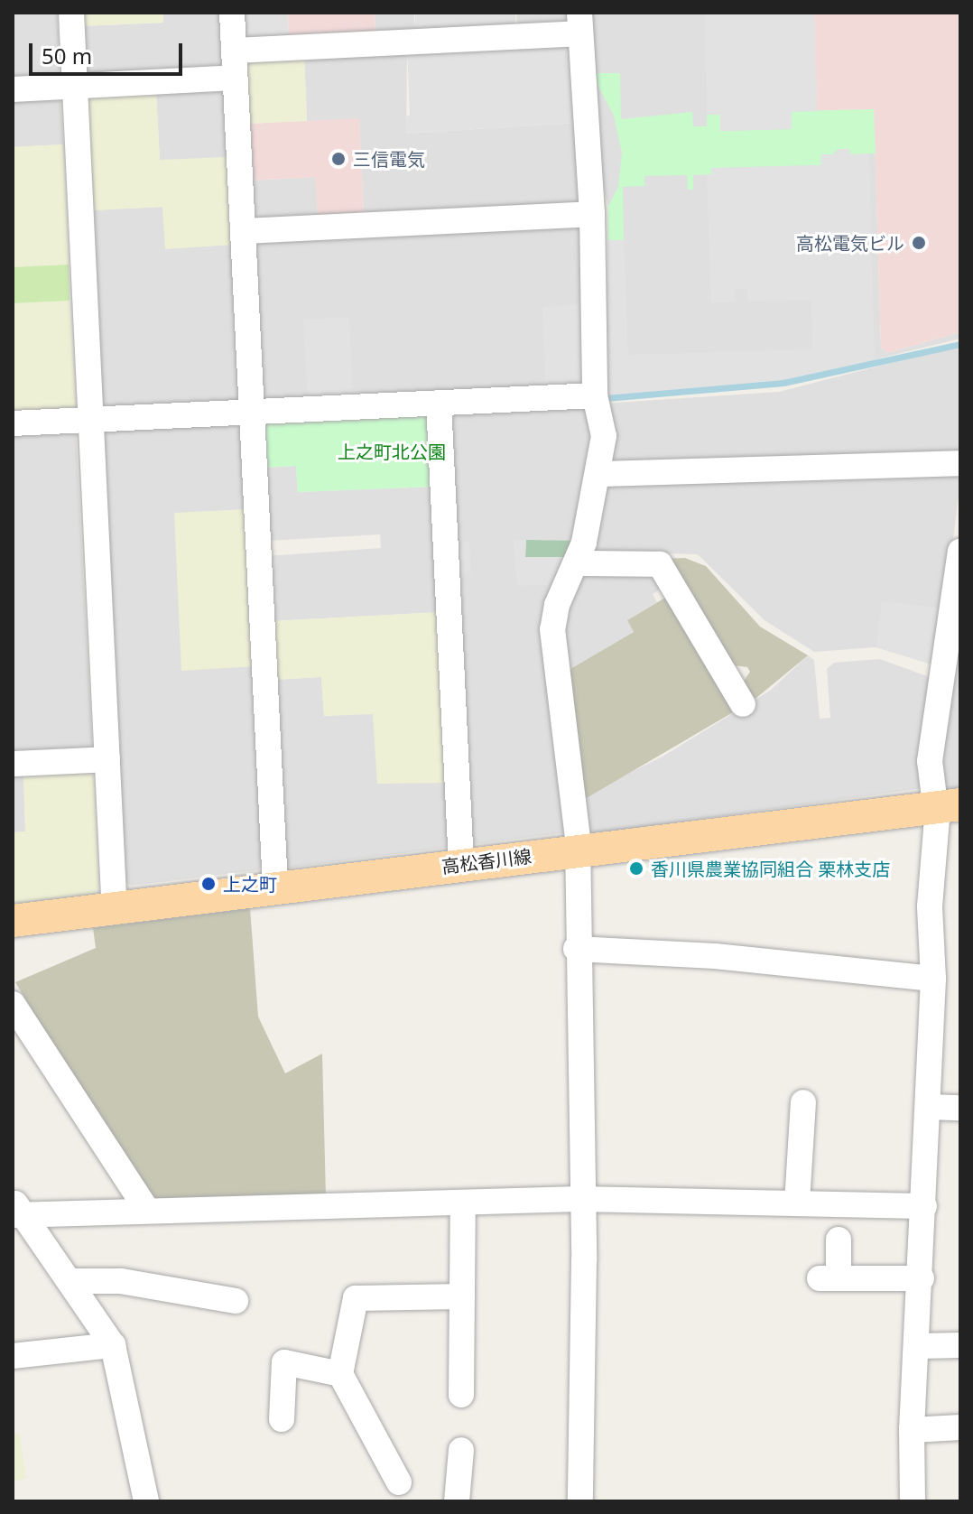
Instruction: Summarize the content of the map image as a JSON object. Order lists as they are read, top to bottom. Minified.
{"streets":{"main road":["高松香川線"]},"parks":["上之町北公園"],"places":["三信電気","高松電気ビル","香川県農業協同組合 栗林支店","上之町"],"scale_bar":"50 m"}
